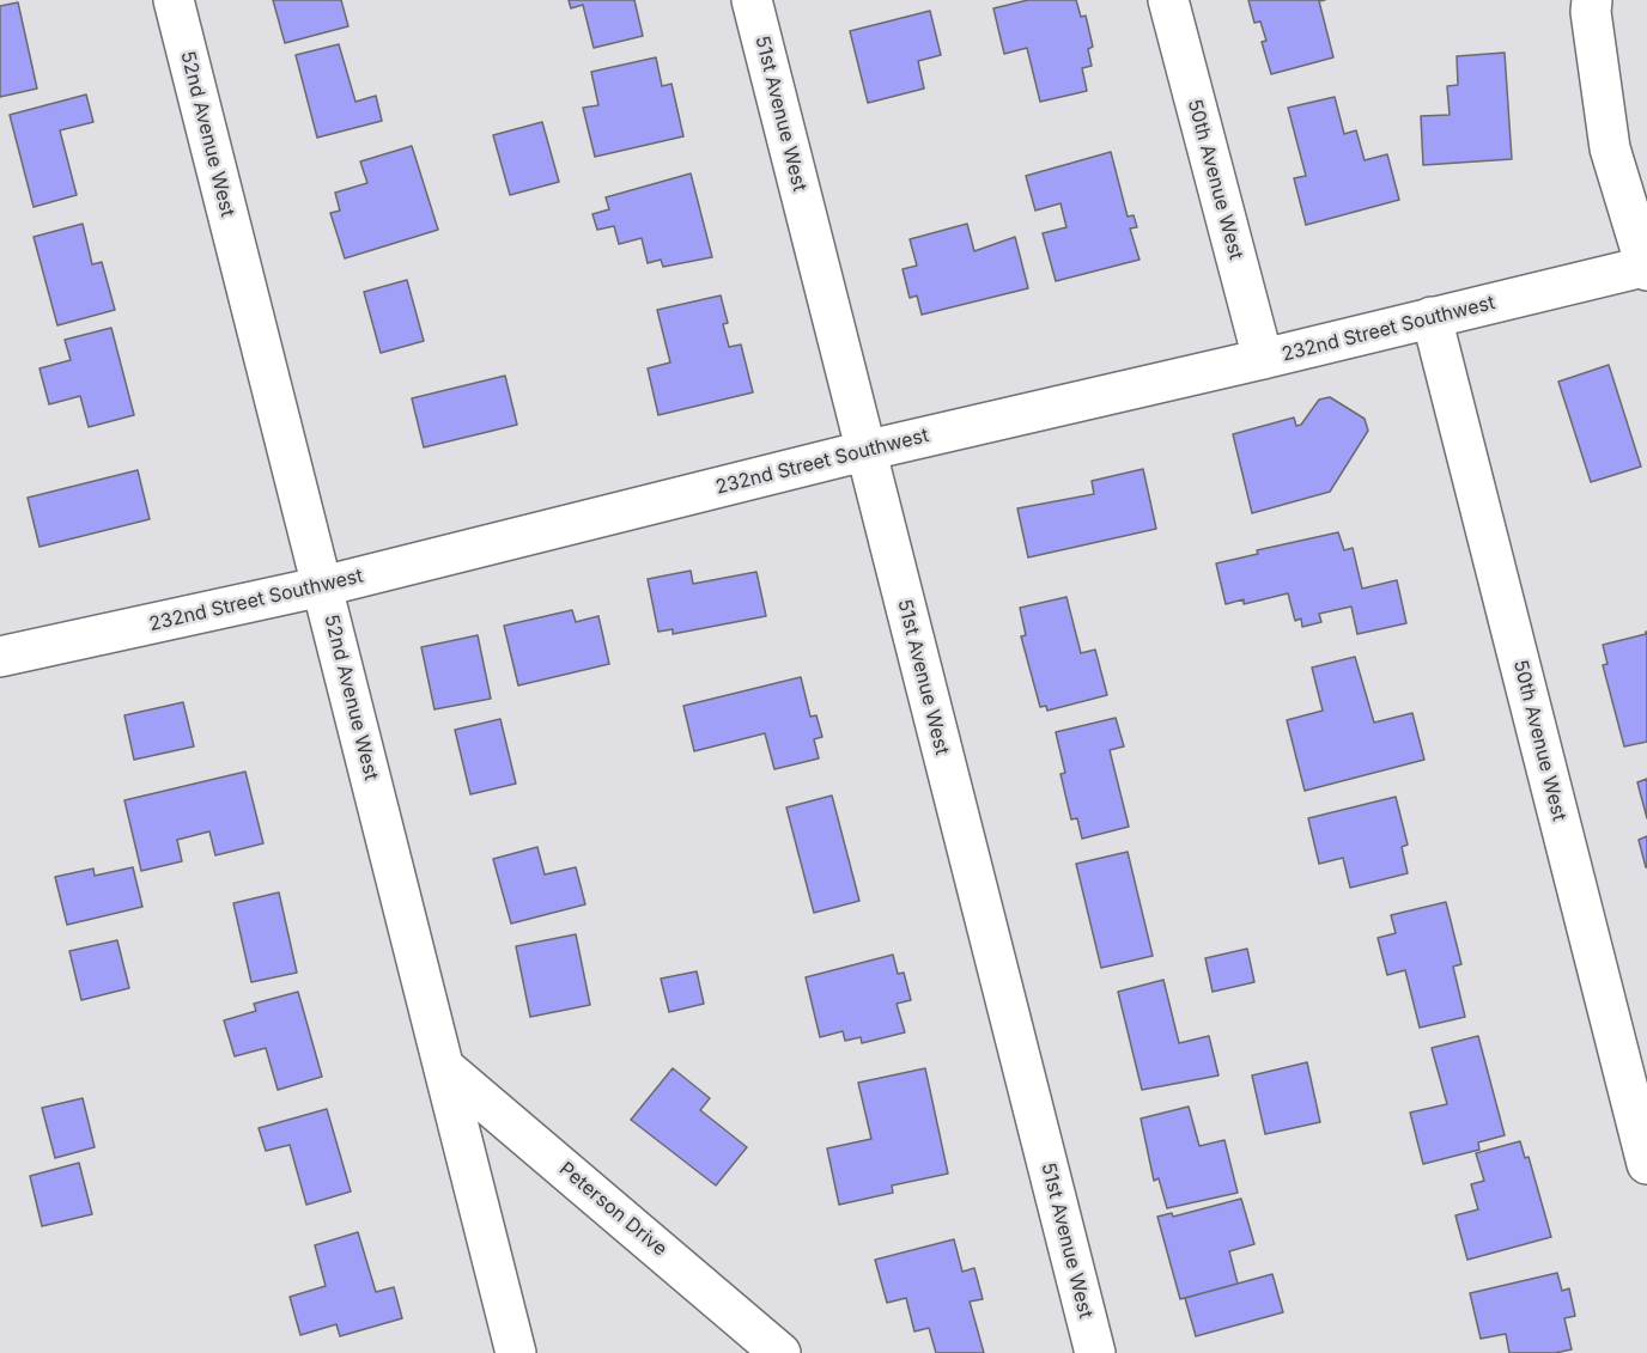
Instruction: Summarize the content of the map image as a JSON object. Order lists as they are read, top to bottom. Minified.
{"streets":{"street":["51st Avenue West","52nd Avenue West","50th Avenue West","232nd Street Southwest","Peterson Drive"]},"crossings":[["51st Avenue West","232nd Street Southwest"],["52nd Avenue West","232nd Street Southwest"],["52nd Avenue West","Peterson Drive"],["50th Avenue West","232nd Street Southwest"]]}
